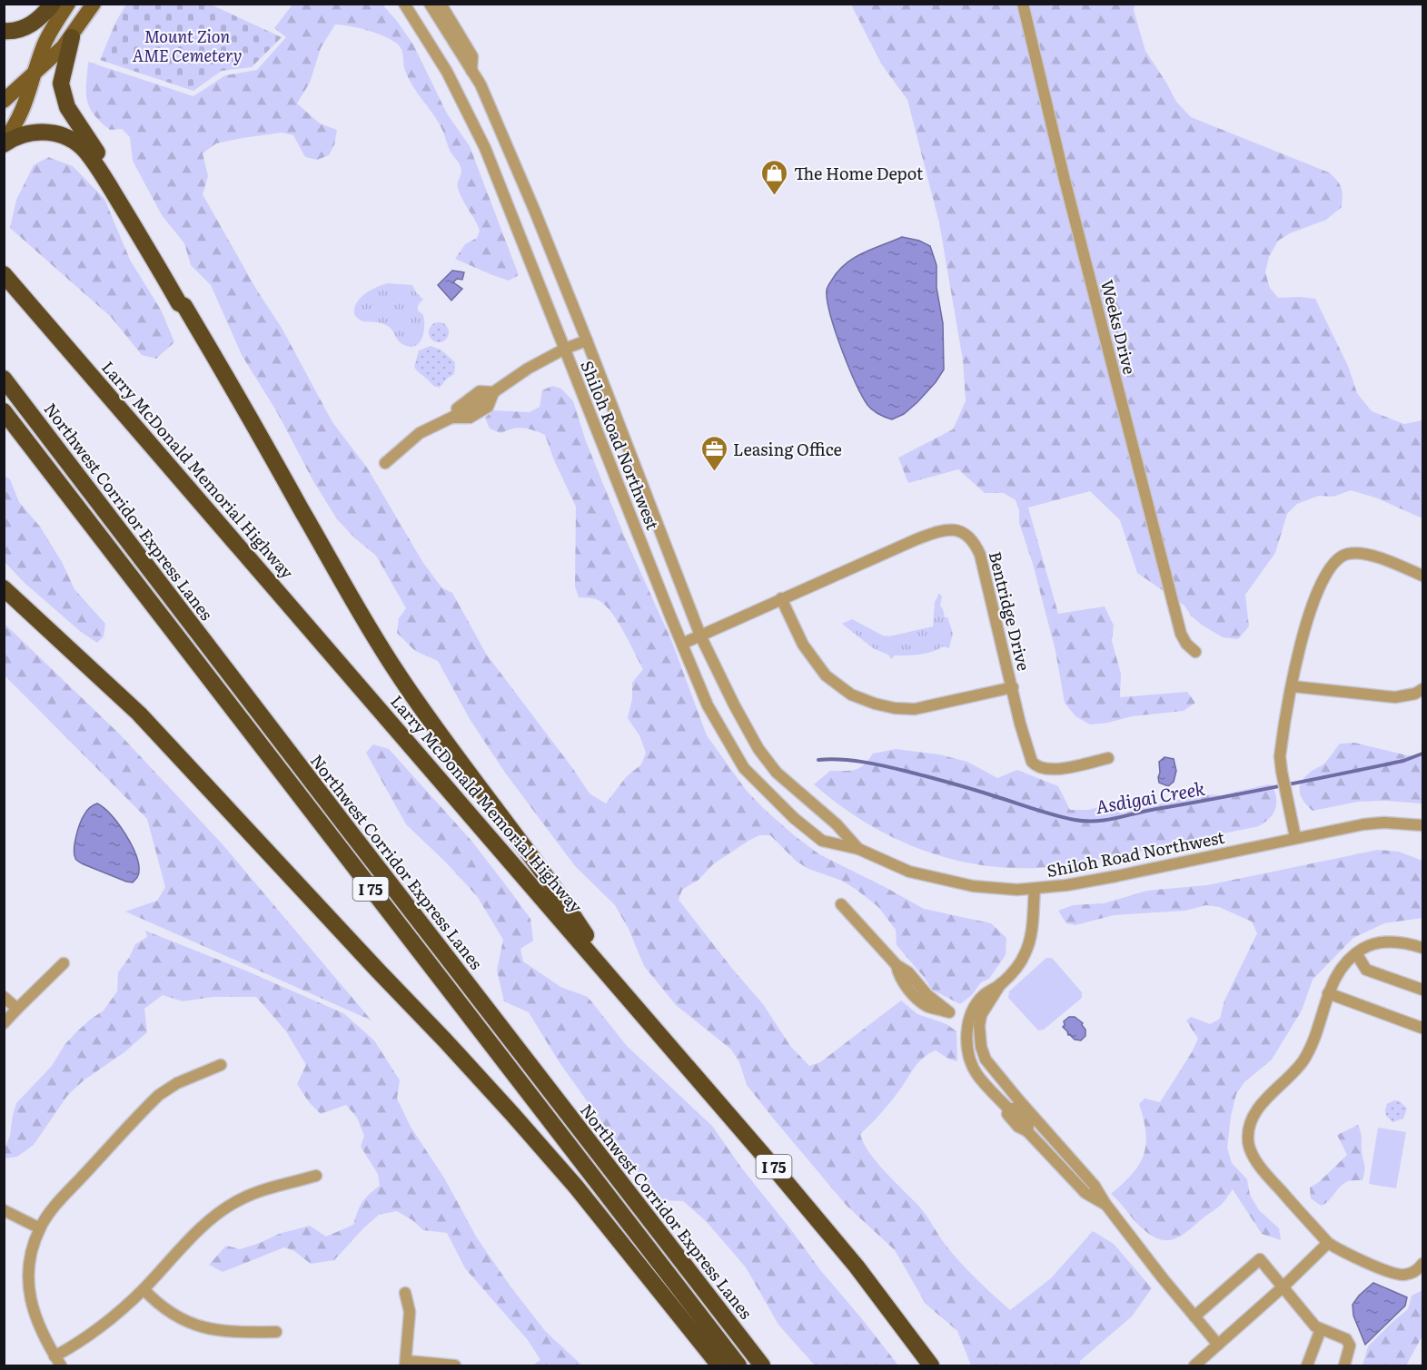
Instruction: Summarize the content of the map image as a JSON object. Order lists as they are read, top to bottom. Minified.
{"streets":{"highway":["Larry McDonald Memorial Highway","Northwest Corridor Express Lanes","I 75"],"street":["Weeks Drive","Shiloh Road Northwest","Bentridge Drive"]},"crossings":[["Shiloh Road Northwest","Bentridge Drive"]],"water":["Asdigai Creek"],"parks":["Mount Zion AME Cemetery"],"places":{"shop":["The Home Depot"],"office":["Leasing Office"]}}
